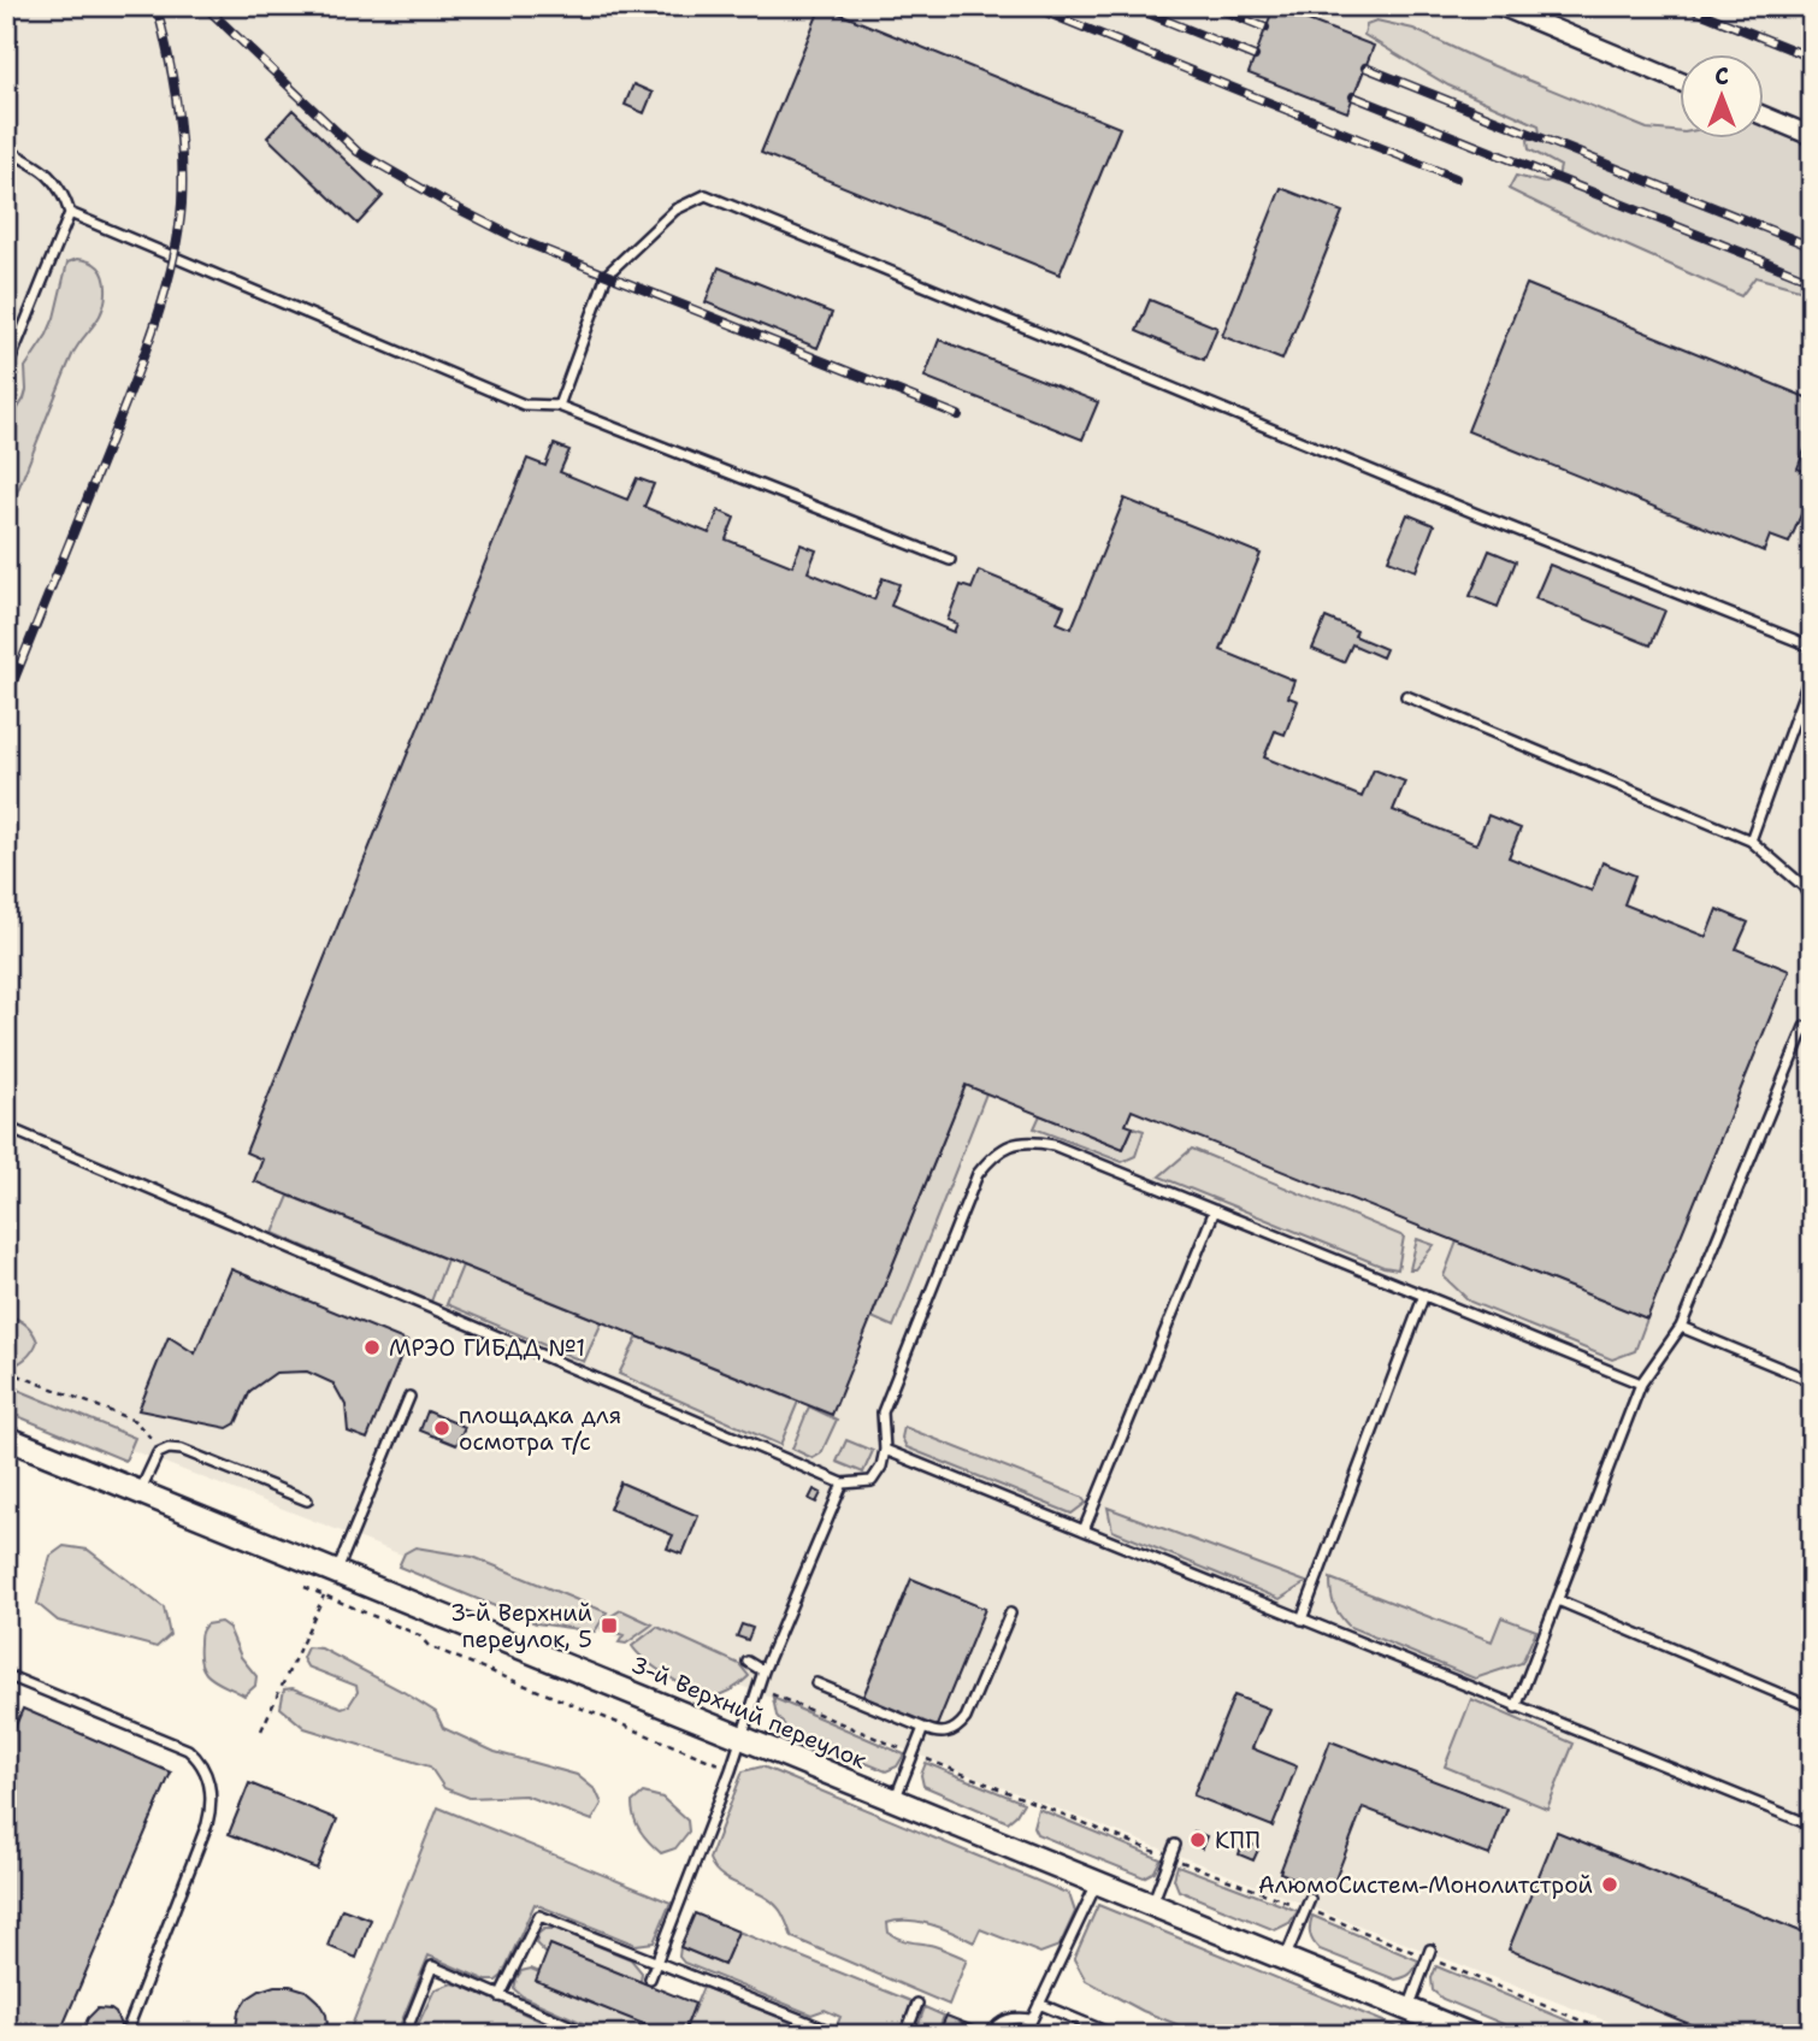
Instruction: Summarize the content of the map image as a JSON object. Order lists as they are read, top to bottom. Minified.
{"streets":{"street":["3-й Верхний переулок"]},"places":{"other":["МРЭО ГИБДД №1","площадка для осмотра т/с","КПП","АлюмоСистем-Монолитстрой"],"transit":["3-й Верхний переулок, 5"]},"north":"top"}
